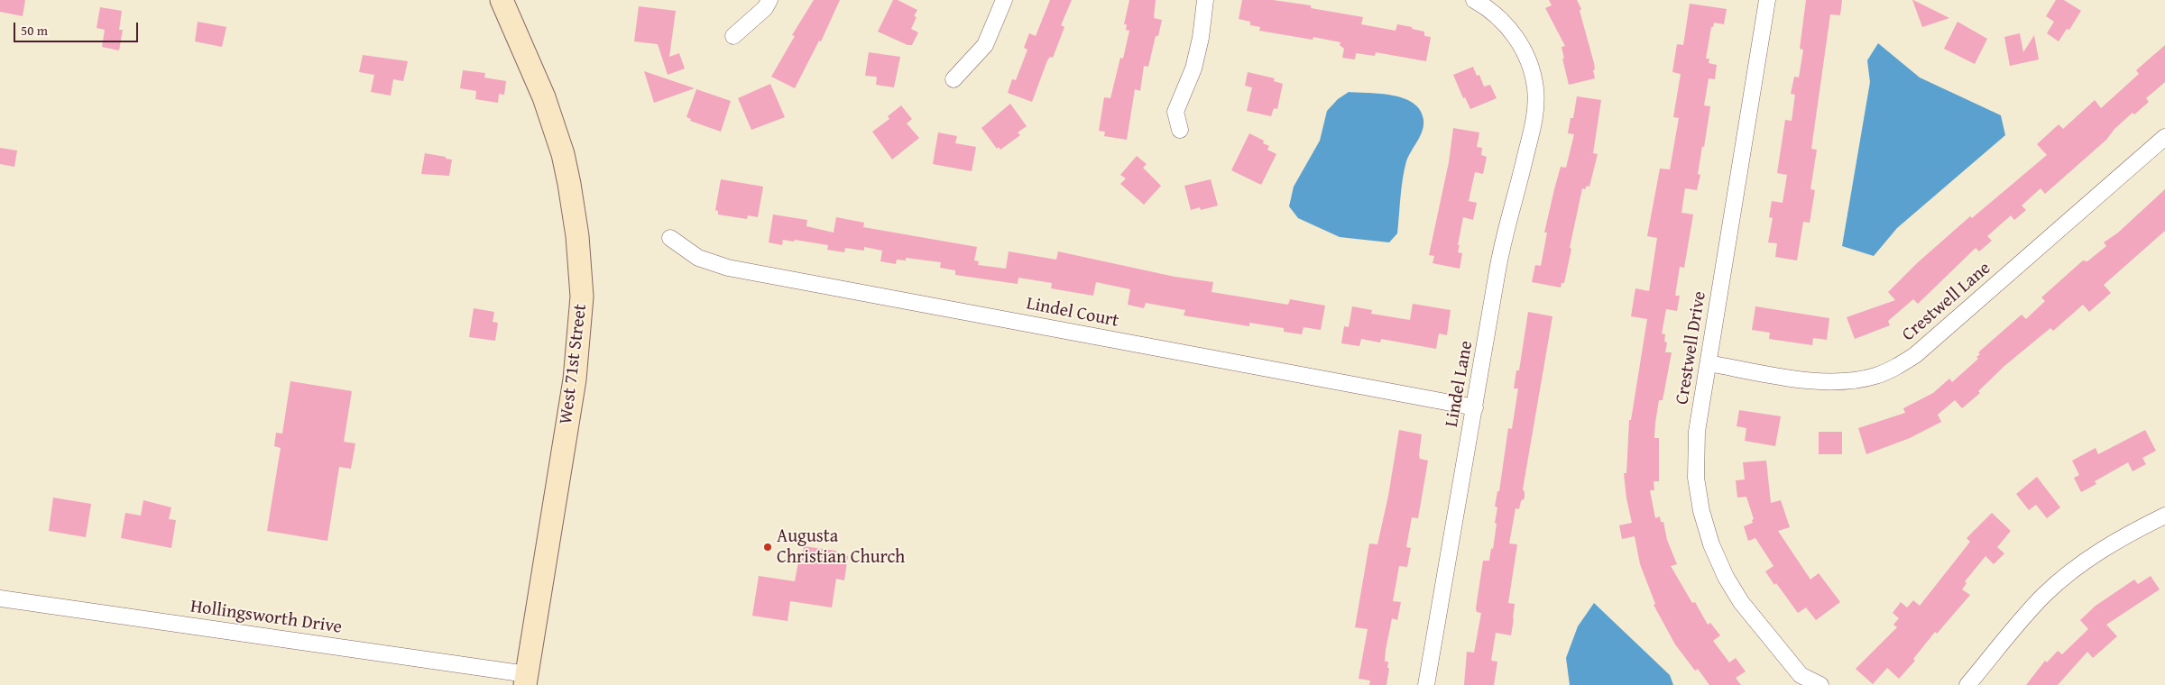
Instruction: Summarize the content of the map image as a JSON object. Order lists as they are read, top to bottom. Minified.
{"streets":{"main road":["West 71st Street"],"street":["Crestwell Lane","Lindel Court","Crestwell Drive","Lindel Lane","Hollingsworth Drive"]},"crossings":[["Crestwell Lane","Crestwell Drive"],["Lindel Court","Lindel Lane"],["West 71st Street","Hollingsworth Drive"]],"places":["Augusta Christian Church"],"scale_bar":"50 m"}
